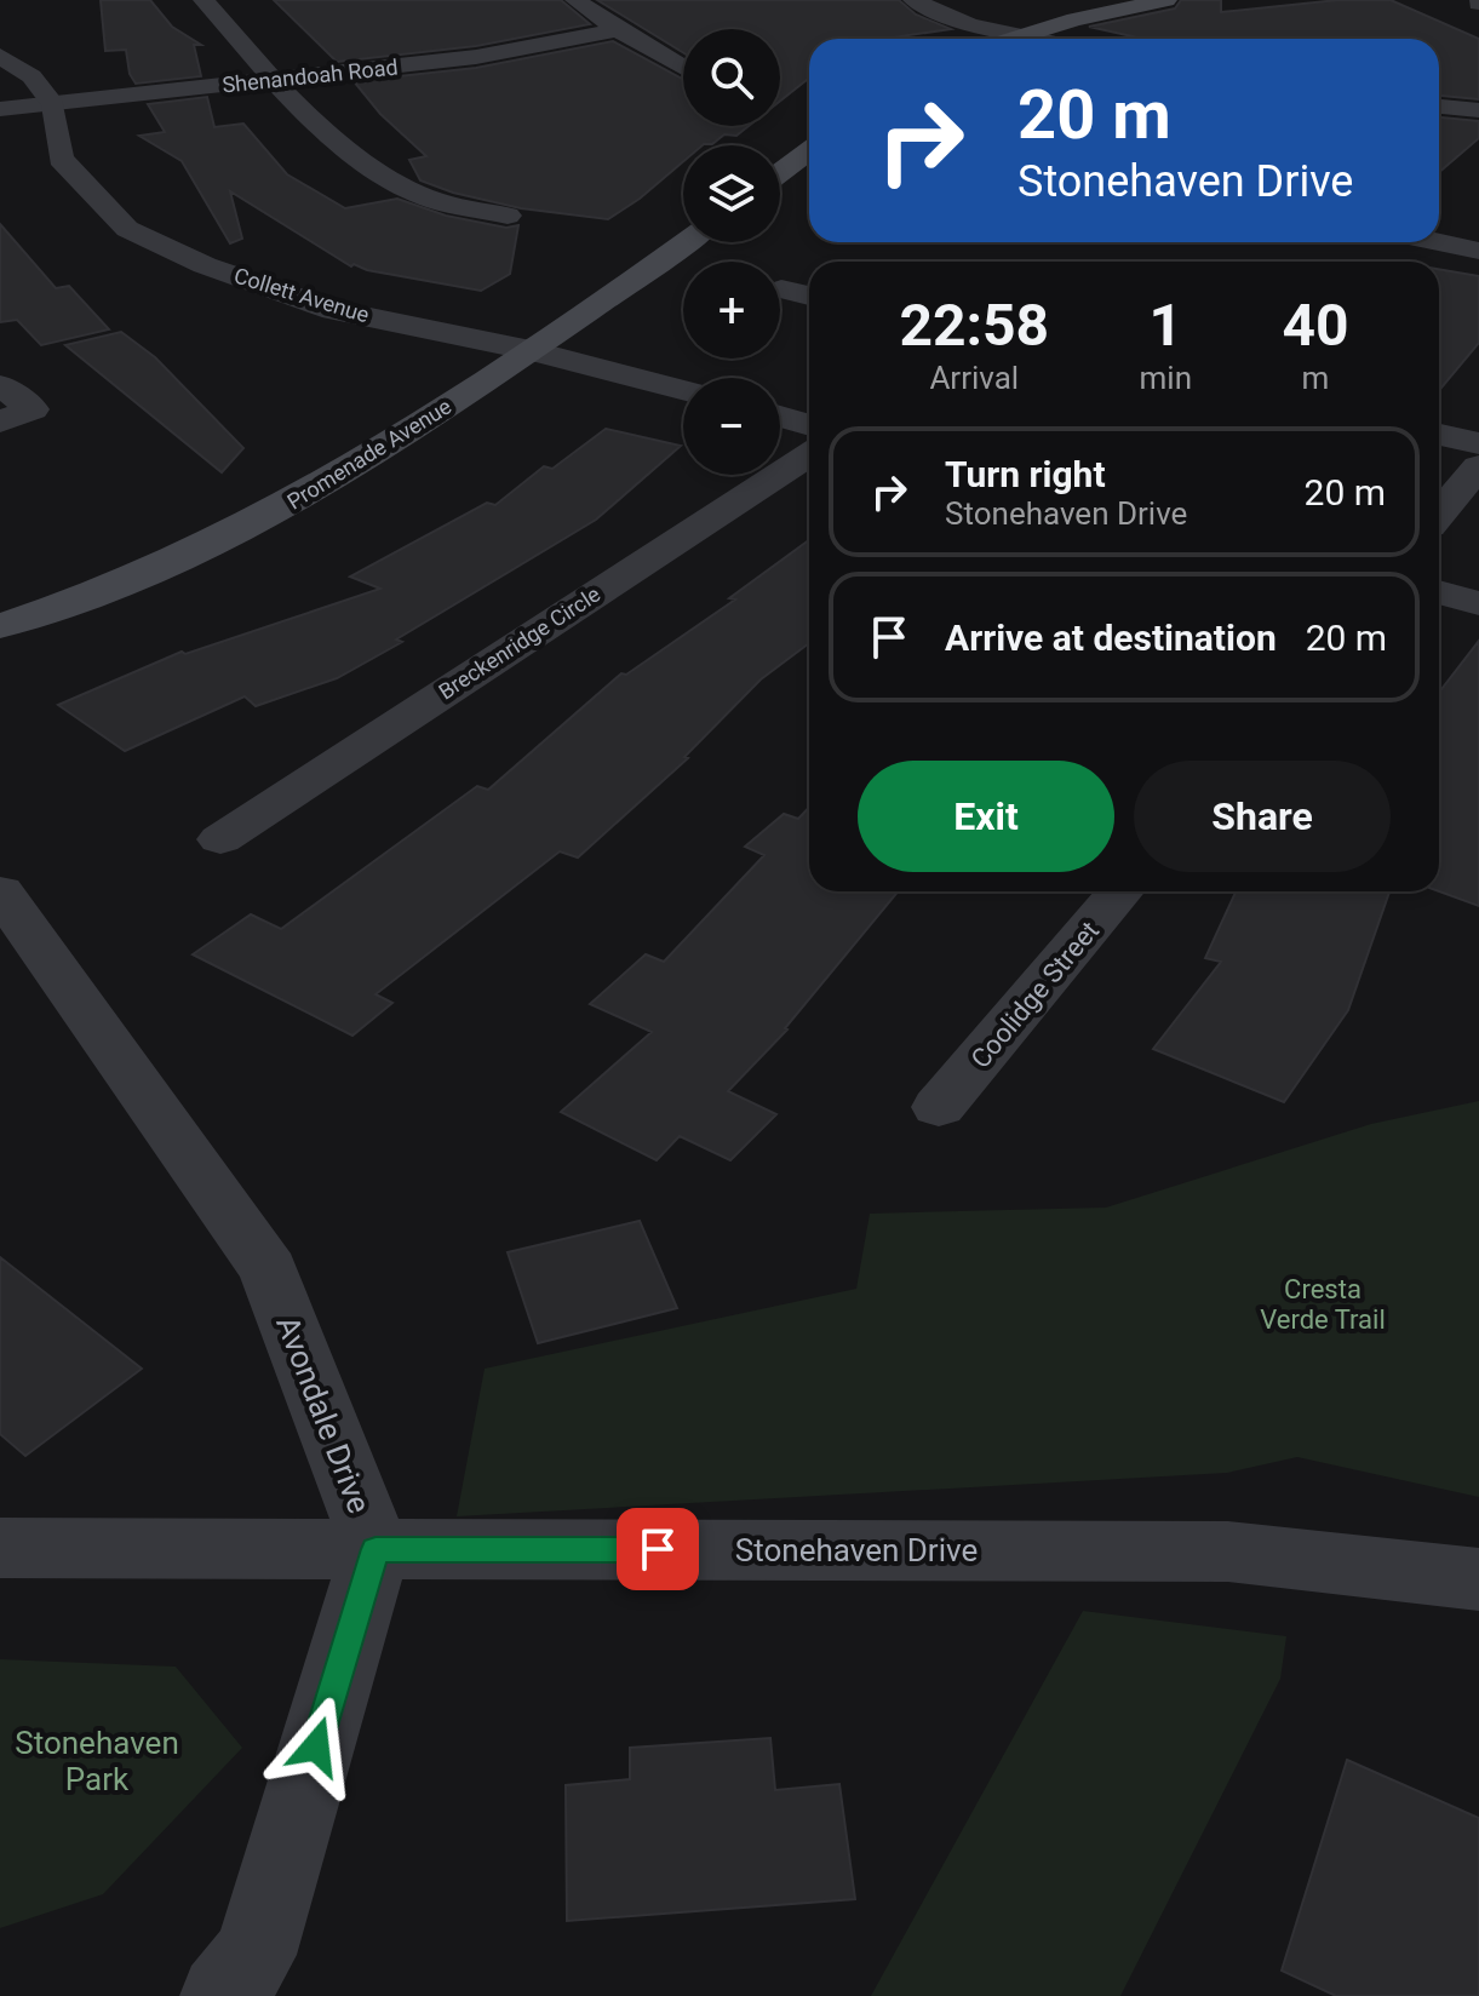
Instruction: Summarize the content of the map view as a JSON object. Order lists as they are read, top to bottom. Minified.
{"streets":{"main road":["Promenade Avenue"],"street":["Shenandoah Road","Collett Avenue","Breckenridge Circle","Coolidge Street","Avondale Drive","Stonehaven Drive"]},"crossings":[["Shenandoah Road","Collett Avenue"],["Collett Avenue","Promenade Avenue"],["Avondale Drive","Stonehaven Drive"]],"parks":["Cresta Verde Trail","Stonehaven Park"],"page":{"map_buttons":["+","−"],"turn":["20 m","Stonehaven Drive"],"eta":["22:58","Arrival","1","min","40","m"],"list":[{"name":"Turn right","note":"Stonehaven Drive","value":"20 m"},{"name":"Arrive at destination","value":"20 m"}],"buttons":["Exit","Share"]}}
